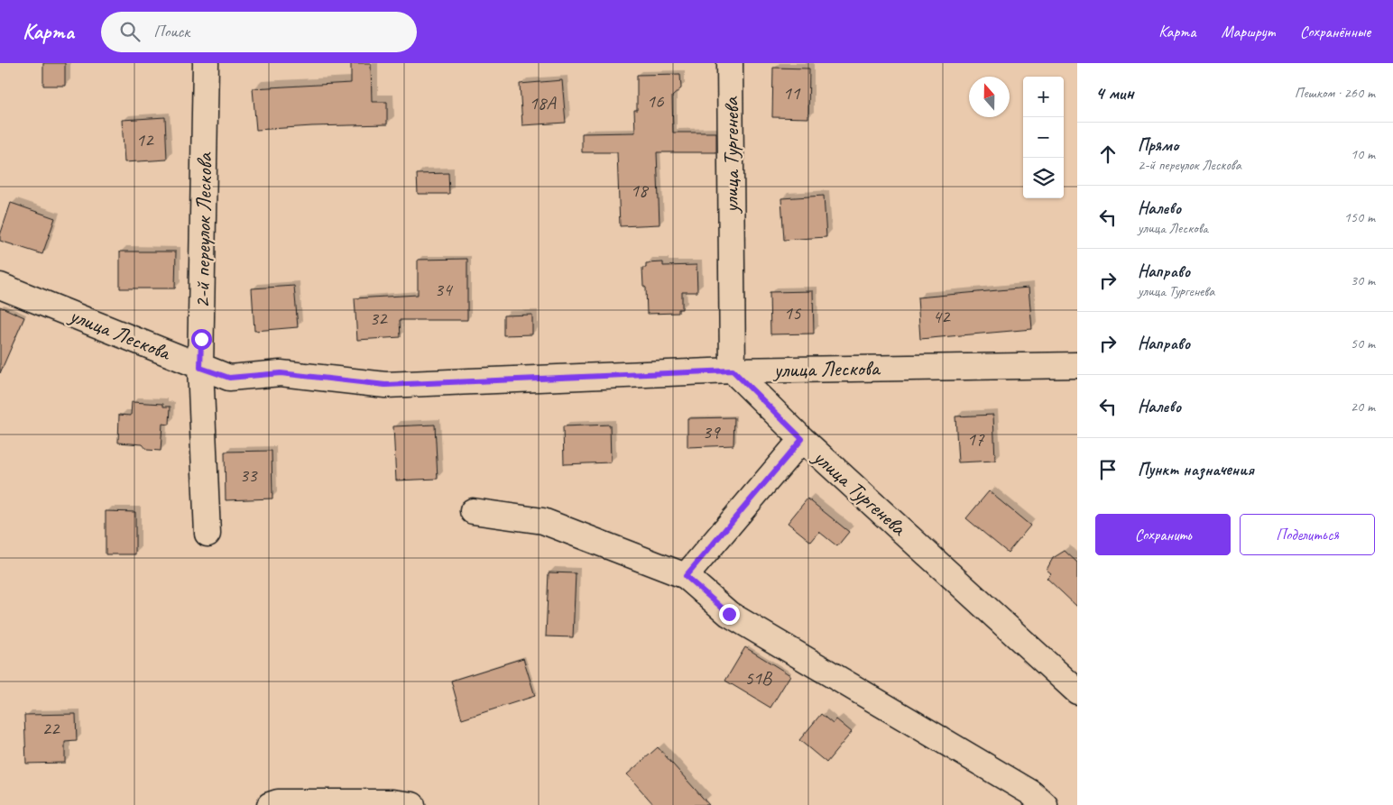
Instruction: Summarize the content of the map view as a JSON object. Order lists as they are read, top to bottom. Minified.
{"streets":{"street":["улица Тургенева","2-й переулок Лескова","улица Лескова"]},"crossings":[["улица Тургенева","улица Лескова"],["2-й переулок Лескова","улица Лескова"]],"house_numbers":["11","16","18А","12","18","34","15","42","32","39","17","33","51В","22"],"north":"top","page":{"header":"Карта","search":"Поиск","nav":["Карта","Маршрут","Сохранённые"],"heading":["4 мин","Пешком · 260 m"],"map_buttons":["+","−"],"list":[["Прямо","2-й переулок Лескова","10 m"],["Налево","улица Лескова","150 m"],["Направо","улица Тургенева","30 m"],["Направо","50 m"],["Налево","20 m"],"Пункт назначения"],"buttons":["Сохранить","Поделиться"]}}
